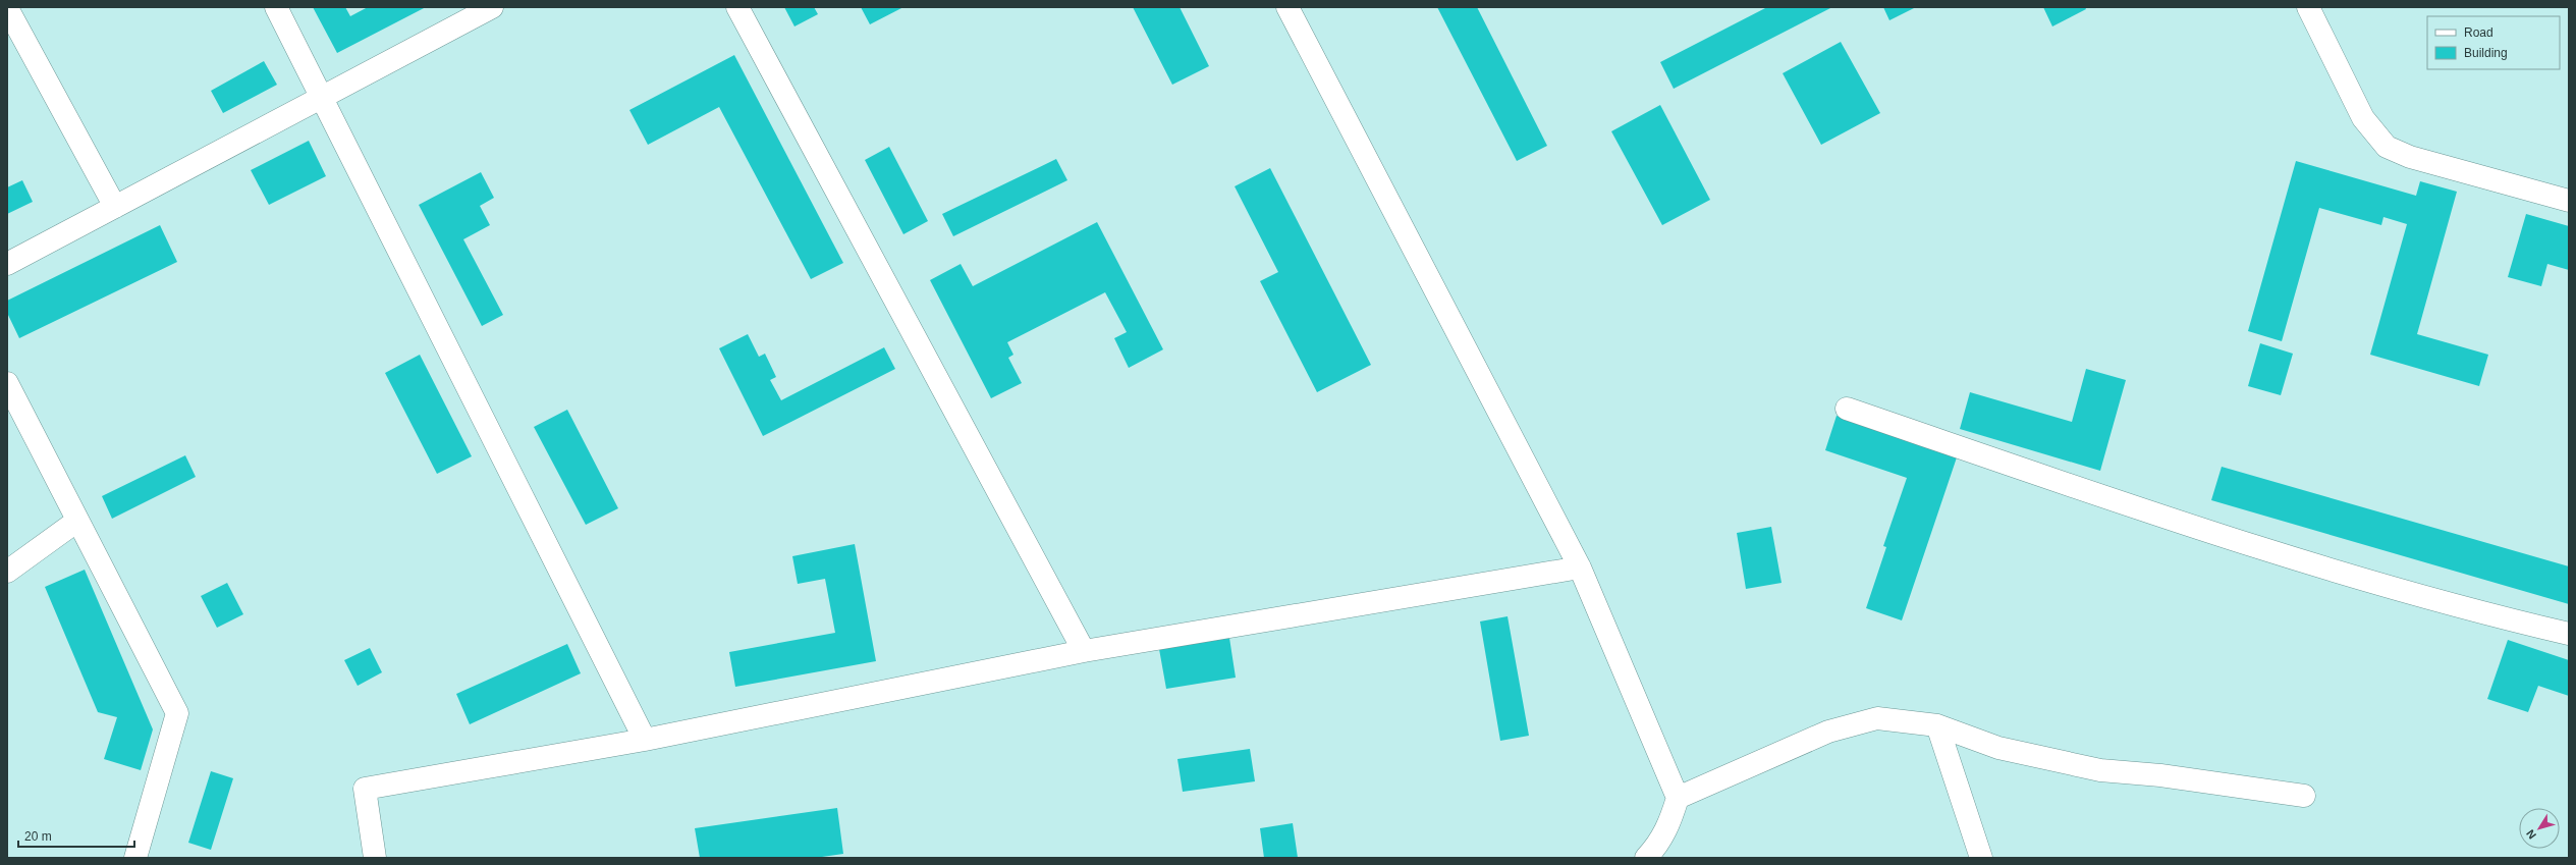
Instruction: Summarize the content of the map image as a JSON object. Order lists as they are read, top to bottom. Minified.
{"legend":["Road","Building"],"scale_bar":"20 m","north":"bottom left"}
